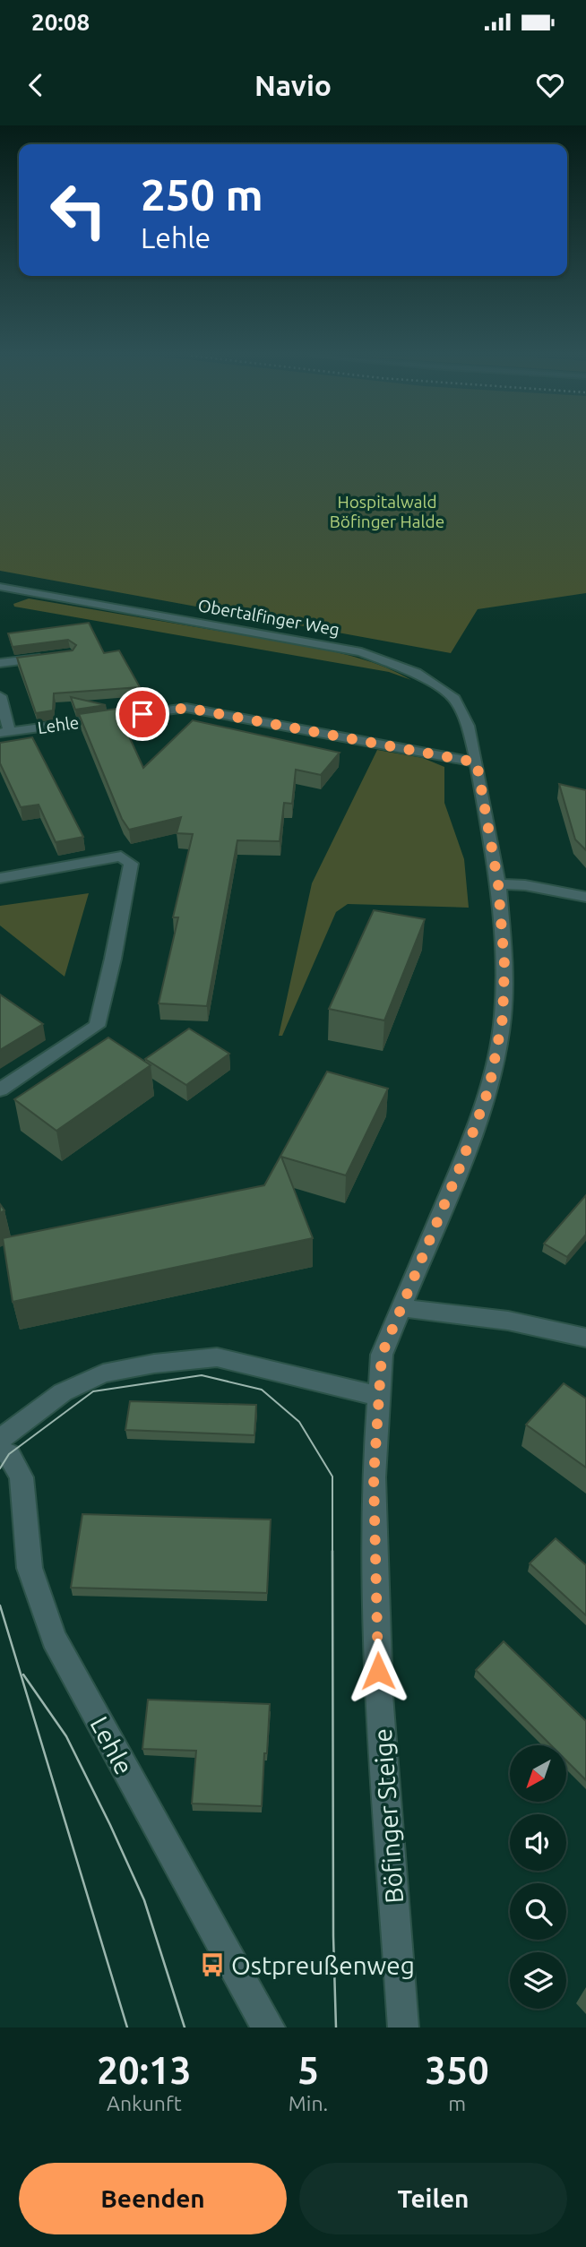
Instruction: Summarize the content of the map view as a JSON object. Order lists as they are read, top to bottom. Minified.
{"streets":{"street":["Obertalfinger Weg","Lehle","Böfinger Steige"]},"crossings":[["Obertalfinger Weg","Lehle"],["Obertalfinger Weg","Böfinger Steige"],["Lehle","Böfinger Steige"]],"parks":["Hospitalwald Böfinger Halde"],"places":{"bus stop":["Ostpreußenweg"]},"north":"bottom left","page":{"status":"20:08","header":"Navio","turn":["250 m","Lehle"],"eta":["20:13","Ankunft","5","Min.","350","m"],"buttons":["Beenden","Teilen"]}}
